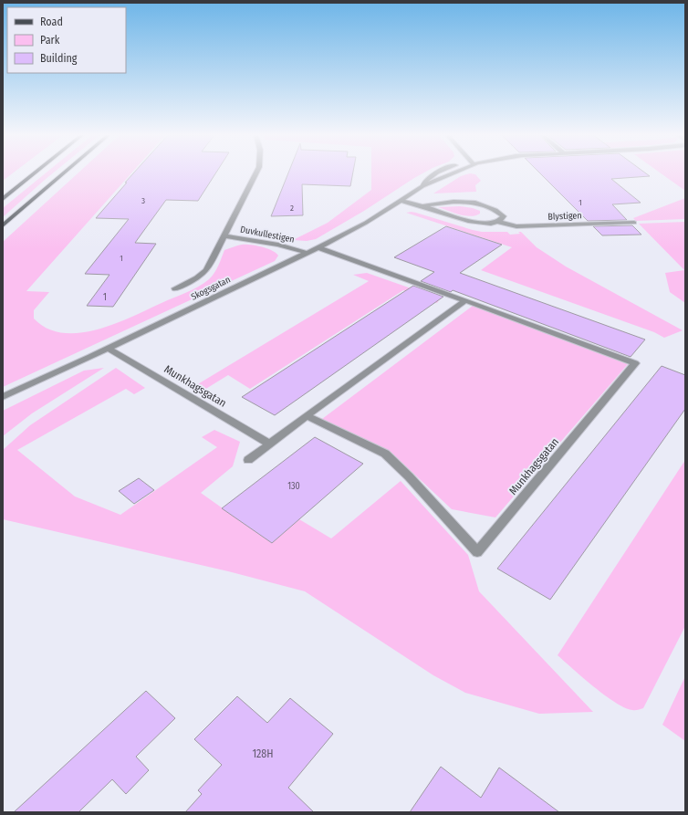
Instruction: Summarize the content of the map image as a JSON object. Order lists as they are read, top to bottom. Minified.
{"streets":{"street":["Blystigen","Duvkullestigen","Skogsgatan","Munkhagsgatan"]},"crossings":[["Blystigen","Skogsgatan"],["Duvkullestigen","Skogsgatan"],["Skogsgatan","Munkhagsgatan"]],"house_numbers":["3","1","2","1","1","130","128H"],"legend":["Road","Park","Building"]}
